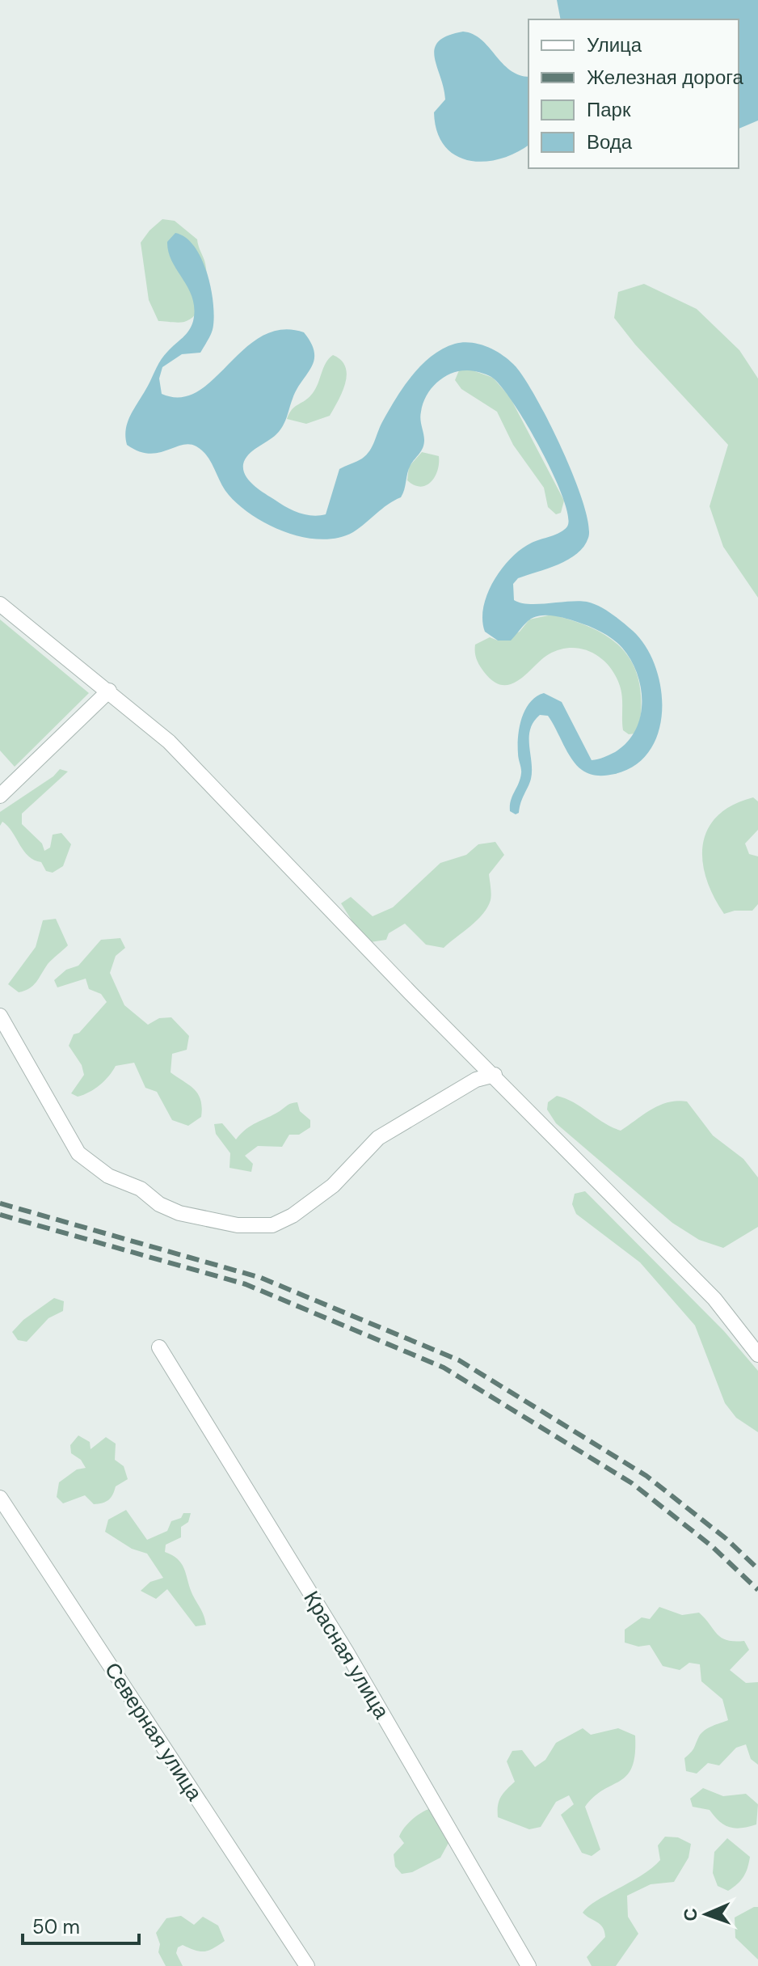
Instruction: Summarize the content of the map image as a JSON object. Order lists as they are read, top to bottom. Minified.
{"streets":{"street":["Красная улица","Северная улица"]},"legend":["Улица","Железная дорога","Парк","Вода"],"scale_bar":"50 m","north":"left"}
